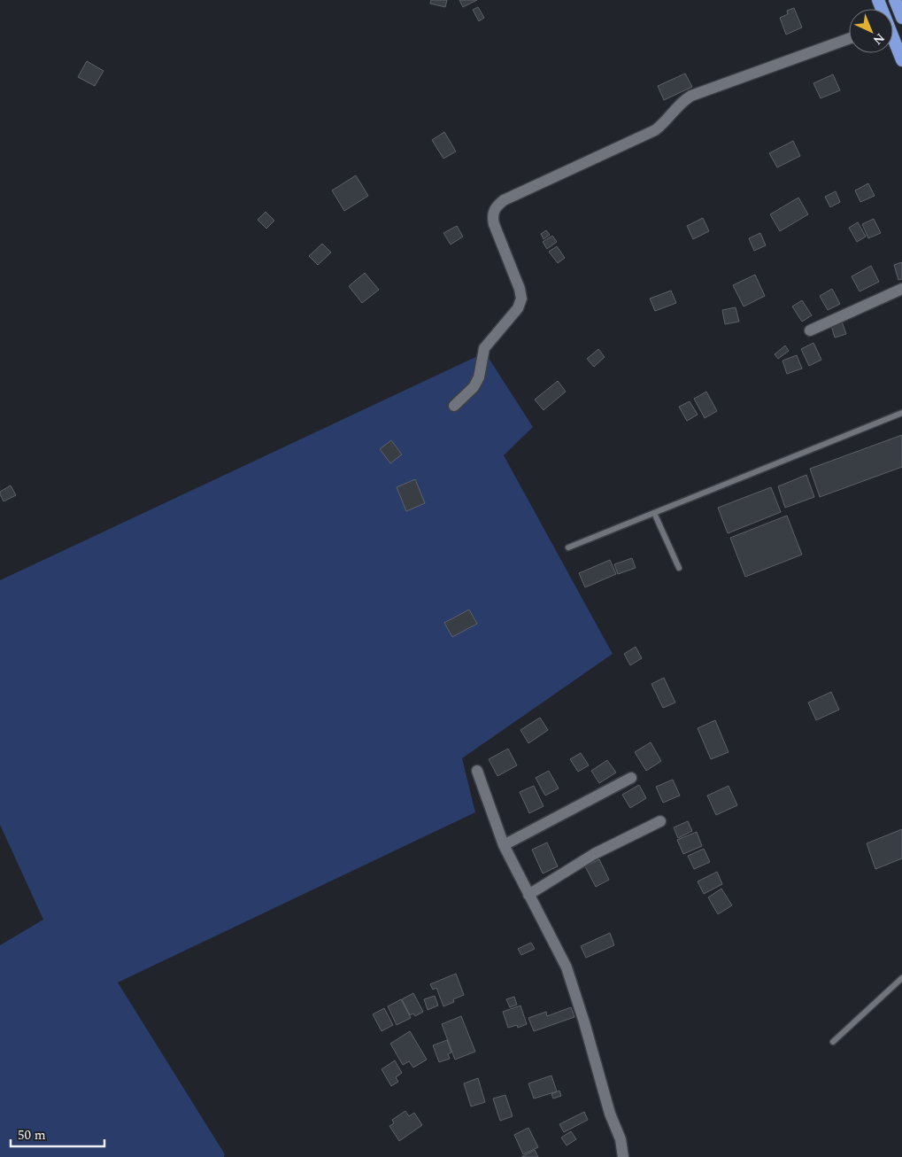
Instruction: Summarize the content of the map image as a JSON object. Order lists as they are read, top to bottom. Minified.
{"scale_bar":"50 m","north":"bottom right"}
